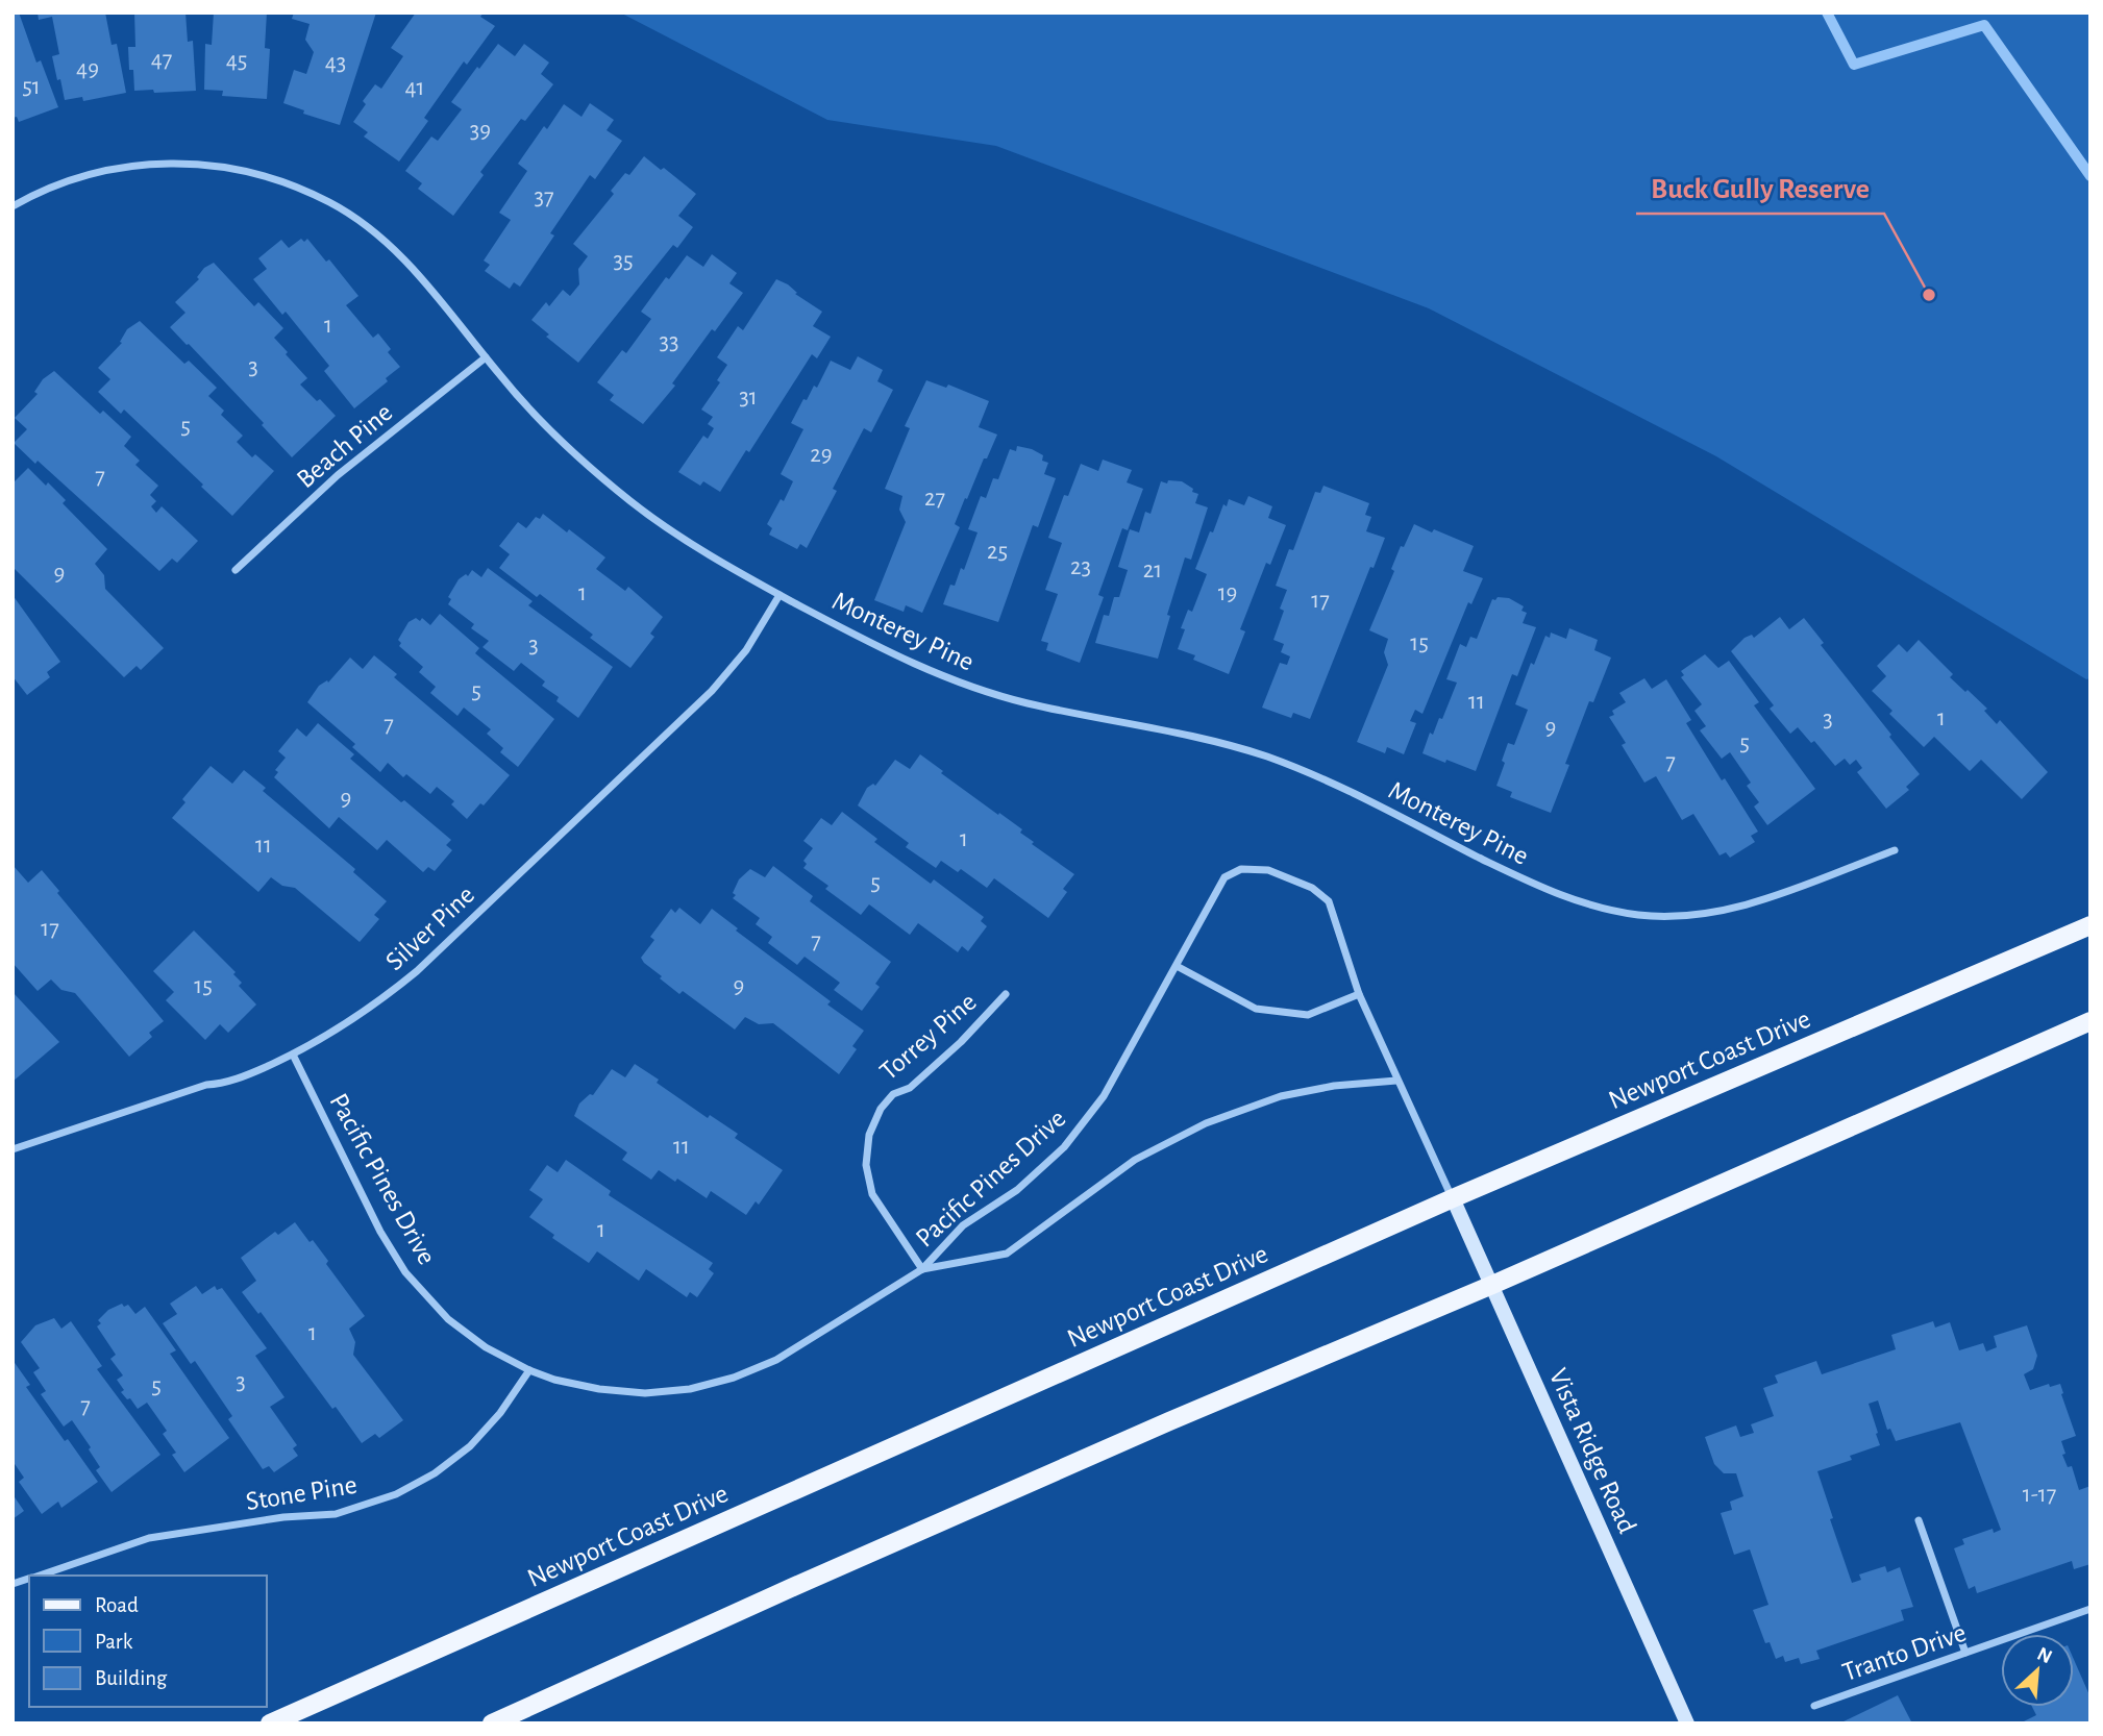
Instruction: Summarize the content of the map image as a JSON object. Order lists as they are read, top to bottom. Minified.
{"streets":{"main road":["Newport Coast Drive"],"street":["Beach Pine","Monterey Pine","Silver Pine","Torrey Pine","Pacific Pines Drive","Vista Ridge Road","Stone Pine","Tranto Drive"]},"crossings":[["Beach Pine","Monterey Pine"],["Monterey Pine","Silver Pine"],["Silver Pine","Pacific Pines Drive"],["Torrey Pine","Pacific Pines Drive"],["Newport Coast Drive","Pacific Pines Drive"],["Newport Coast Drive","Vista Ridge Road"],["Pacific Pines Drive","Vista Ridge Road"],["Pacific Pines Drive","Stone Pine"]],"places":["Buck Gully Reserve"],"house_numbers":["47","45","43","49","51","41","39","37","35","1","33","3","31","5","29","7","27","25","23","21","9","1","19","17","15","3","5","11","1","3","7","9","5","7","9","1","11","5","17","7","15","9","11","1","1","3","5","7","1-17"],"legend":["Road","Park","Building"],"north":"top right"}
